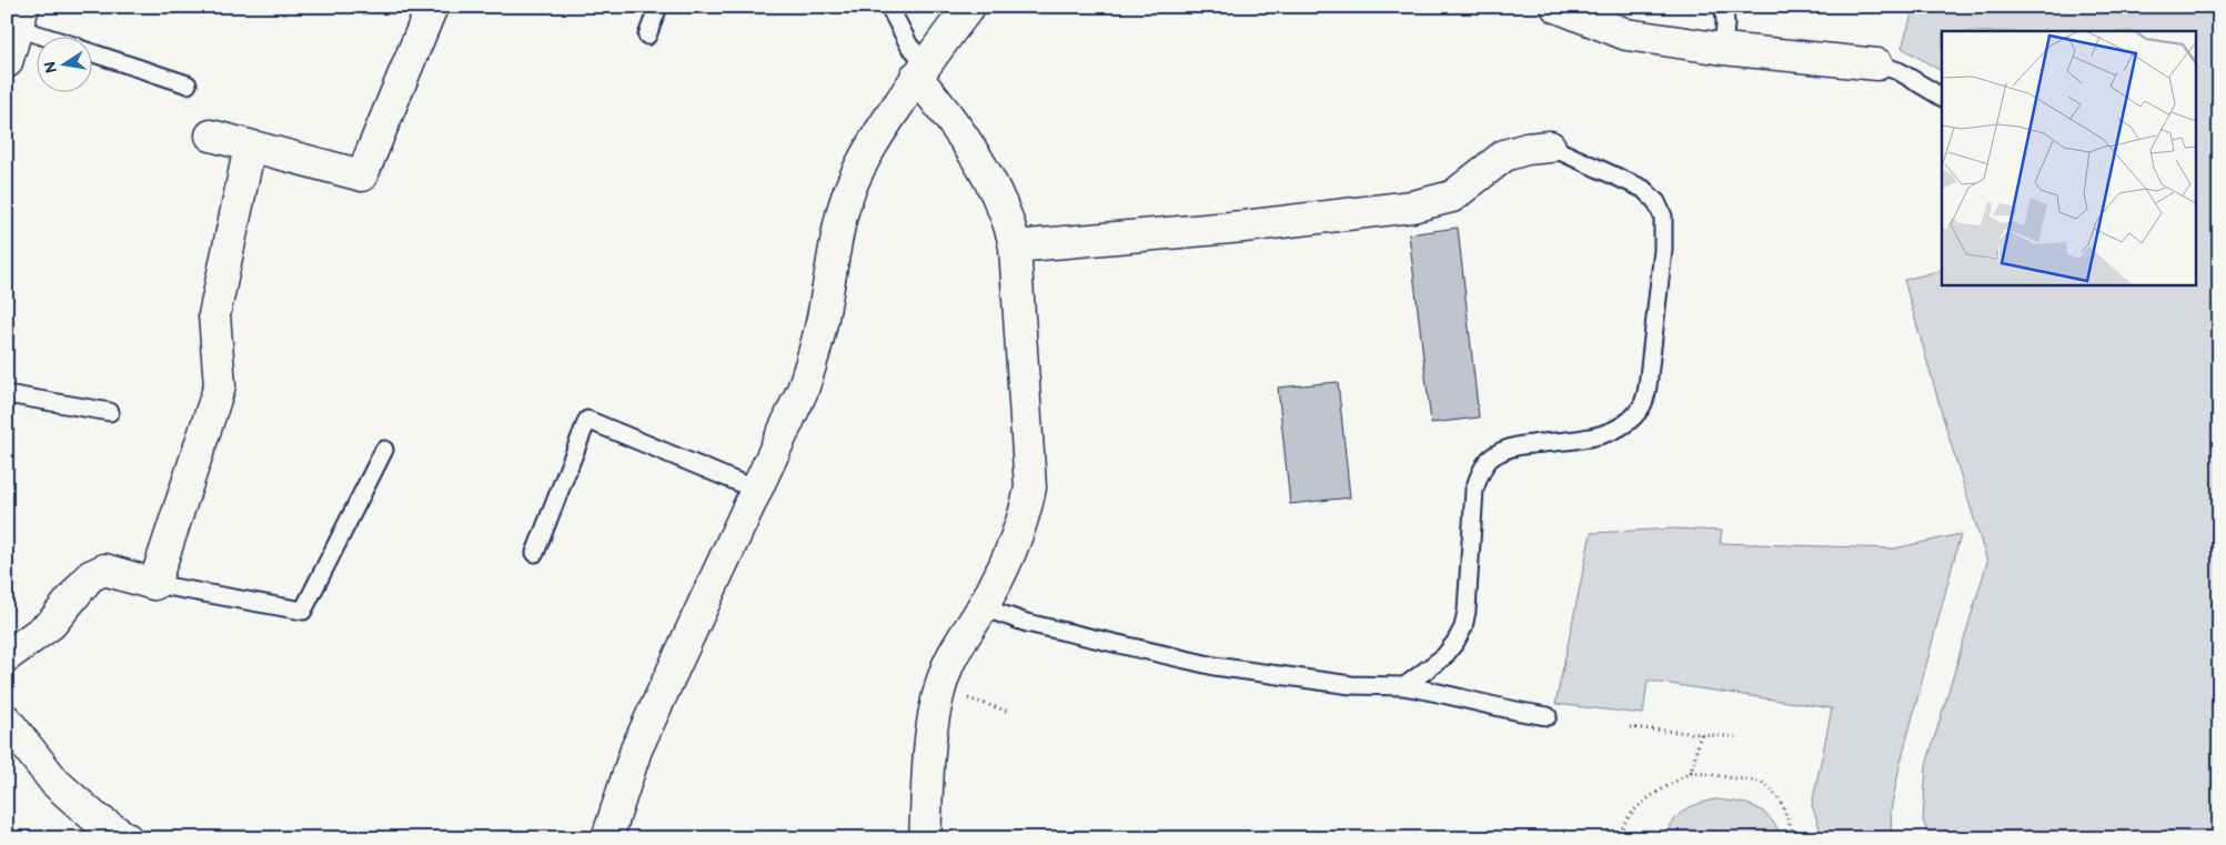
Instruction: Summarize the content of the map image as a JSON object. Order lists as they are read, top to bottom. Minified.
{"north":"left"}
